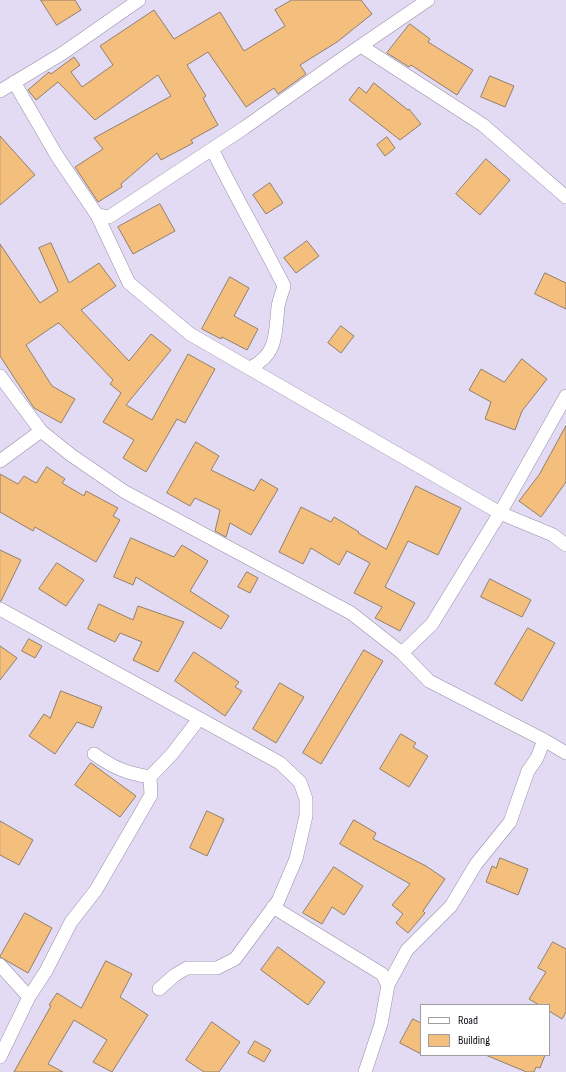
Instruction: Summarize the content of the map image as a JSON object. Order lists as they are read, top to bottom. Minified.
{"legend":["Road","Building"]}
